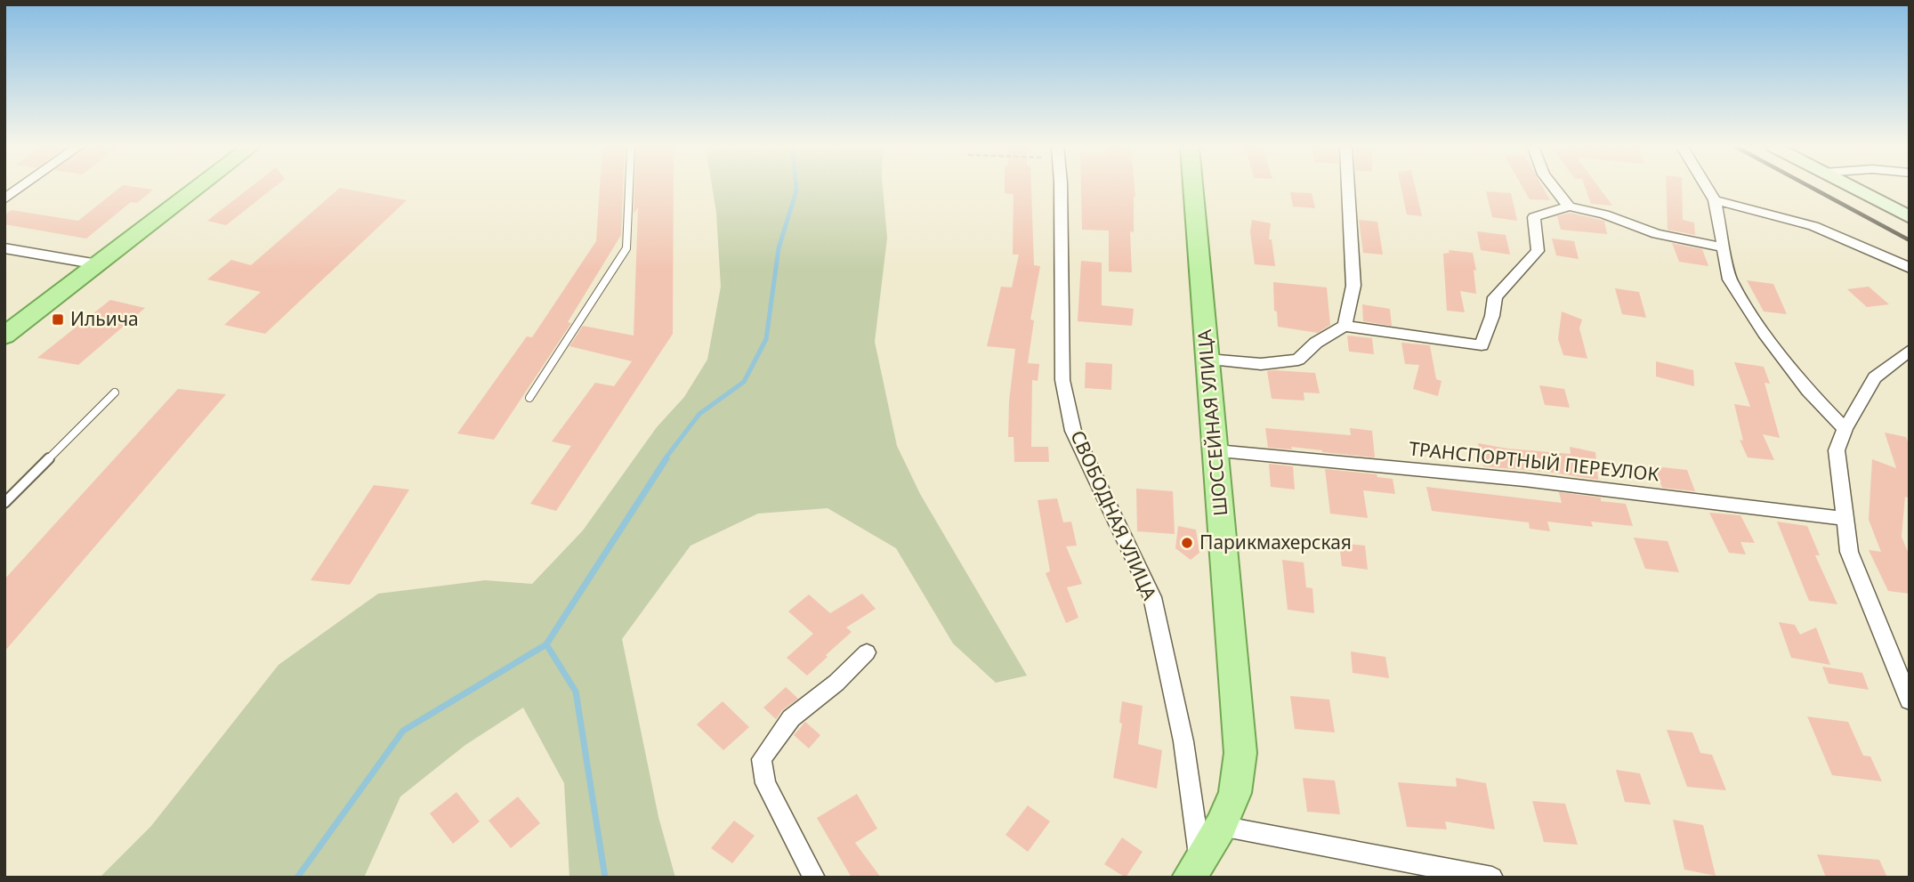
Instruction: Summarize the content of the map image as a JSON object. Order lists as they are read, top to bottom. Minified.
{"streets":{"main road":["ШОССЕЙНАЯ УЛИЦА"],"street":["ТРАНСПОРТНЫЙ ПЕРЕУЛОК","СВОБОДНАЯ УЛИЦА"]},"crossings":[["ШОССЕЙНАЯ УЛИЦА","ТРАНСПОРТНЫЙ ПЕРЕУЛОК"],["ШОССЕЙНАЯ УЛИЦА","СВОБОДНАЯ УЛИЦА"]],"places":{"transit":["Ильича"],"other":["Парикмахерская"]}}
